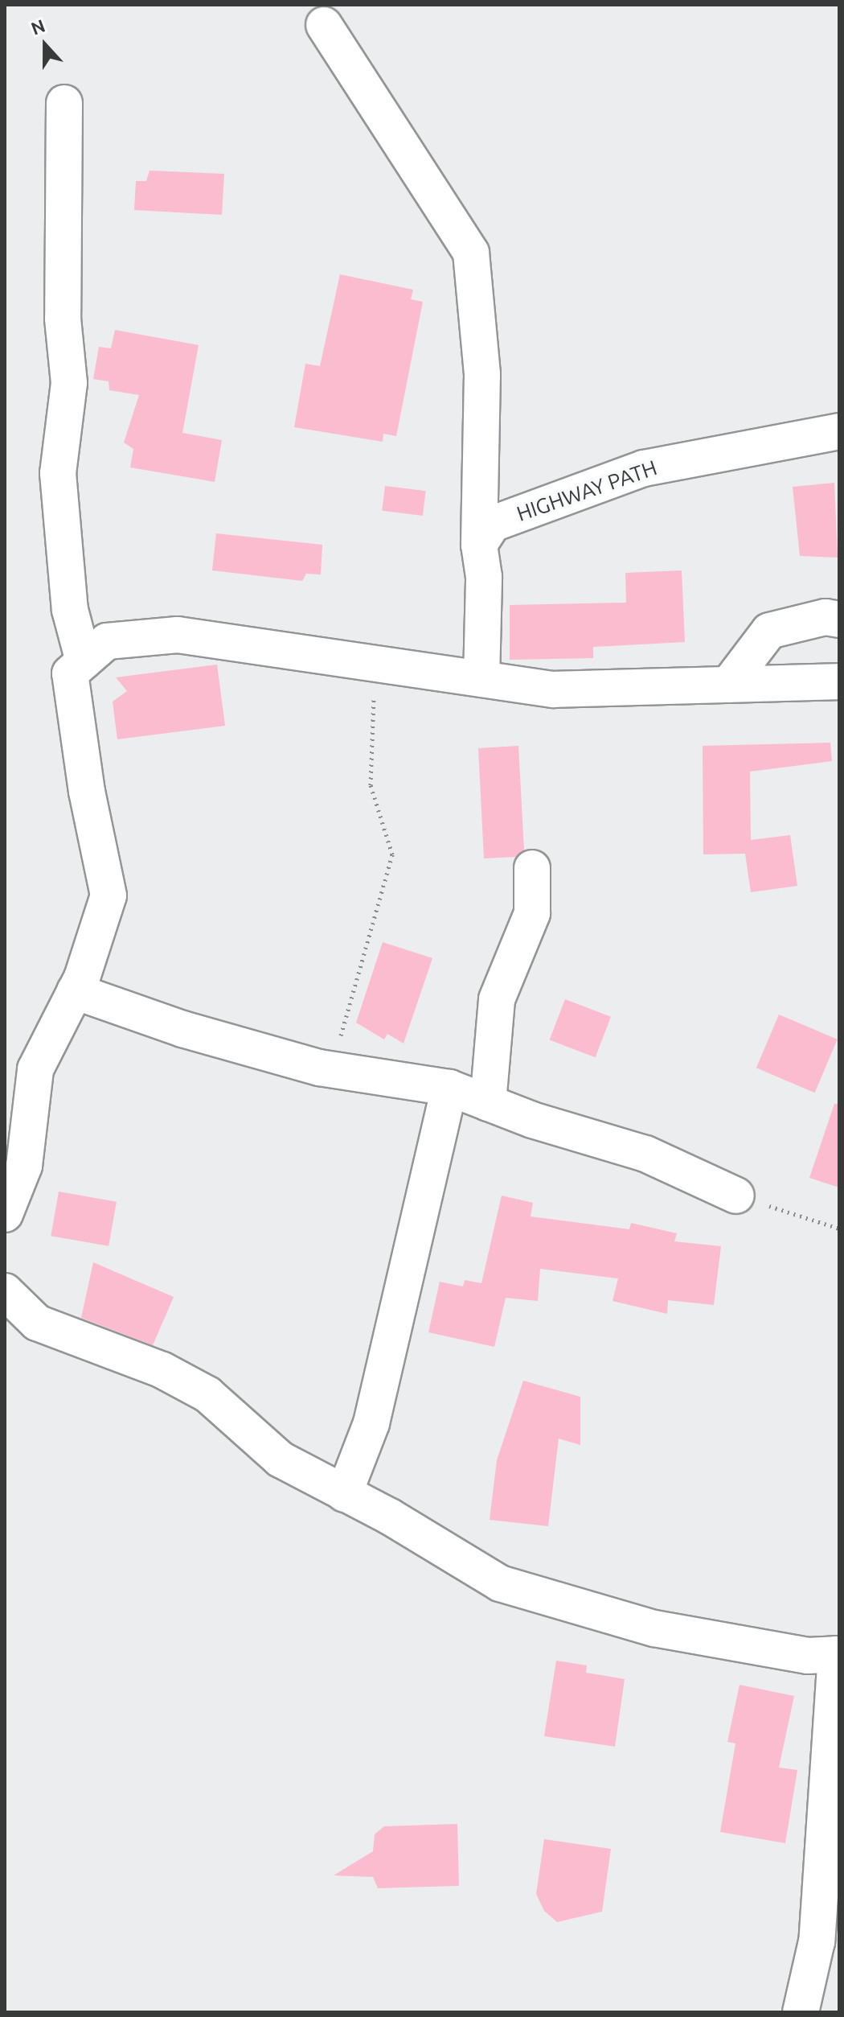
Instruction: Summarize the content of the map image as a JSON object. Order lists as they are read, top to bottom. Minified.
{"streets":{"street":["HIGHWAY PATH"]},"north":"top"}
